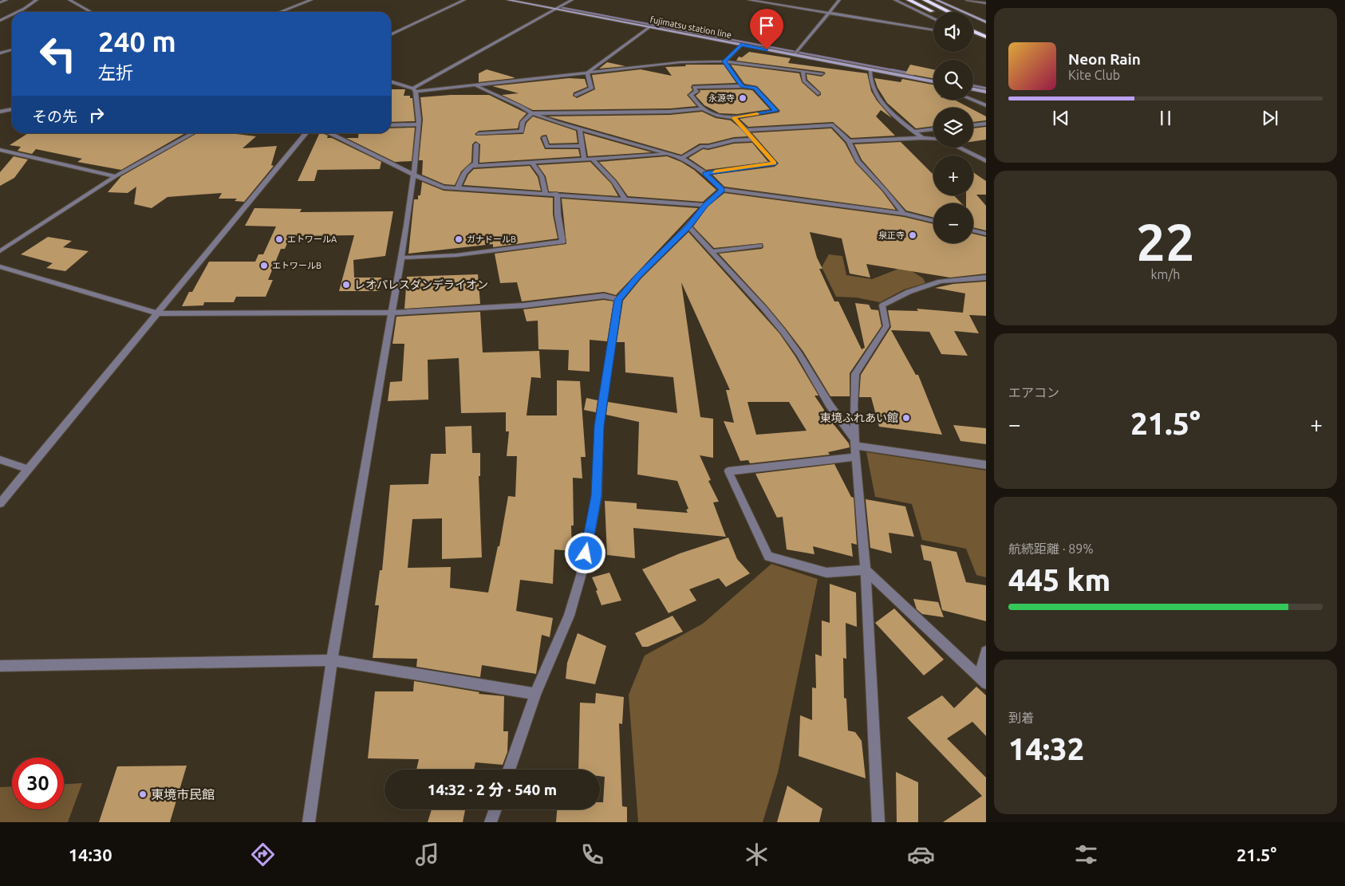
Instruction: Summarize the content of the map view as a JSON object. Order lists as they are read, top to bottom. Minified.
{"streets":{"main road":["fujimatsu station line"]},"places":["永源寺","泉正寺","エトワールA","ガナドールB","エトワールB","レオパレスダンデライオン","東境ふれあい館","東境市民館"],"page":{"map_buttons":["+","−"],"turn":["240 m","左折"],"song":["Neon Rain","Kite Club"],"then":"その先","tile":[["22","km/h"],"エアコン",["航続距離 · 89%","445 km"],["到着","14:32"]],"heat":["−","21.5°","+"],"limit":"30","trip":"14:32 · 2 分 · 540 m","tabs":["14:30","21.5°"]}}
